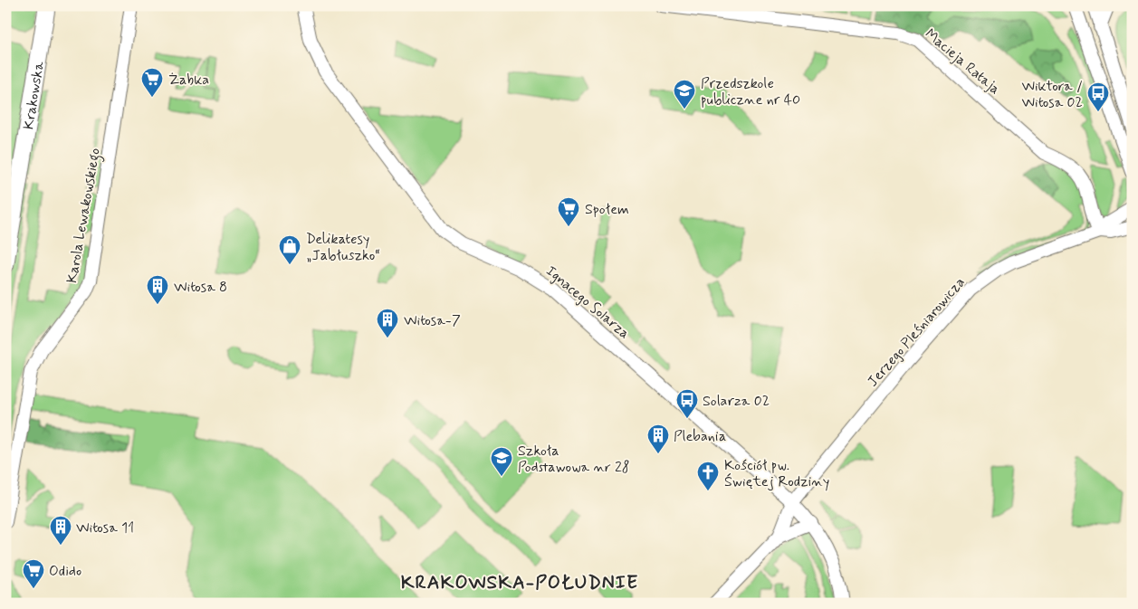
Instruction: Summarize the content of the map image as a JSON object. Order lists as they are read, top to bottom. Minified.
{"streets":{"main road":["Krakowska"],"street":["Macieja Rataja","Karola Lewakowskiego","Ignacego Solarza","Jerzego Pleśniarowicza"]},"crossings":[["Macieja Rataja","Jerzego Pleśniarowicza"],["Ignacego Solarza","Jerzego Pleśniarowicza"]],"districts":["KRAKOWSKA-POŁUDNIE"],"places":{"supermarket":["Żabka","Społem","Odido"],"school or university":["Przedszkole publiczne nr 40","Szkoła Podstawowa nr 28"],"bus stop":["Wiktora / Witosa 02","Solarza 02"],"shop":["Delikatesy „Jabłuszko“"],"building":["Witosa 8","Witosa-7","Plebania","Witosa 11"],"church":["Kościół pw. Świętej Rodziny"]}}
